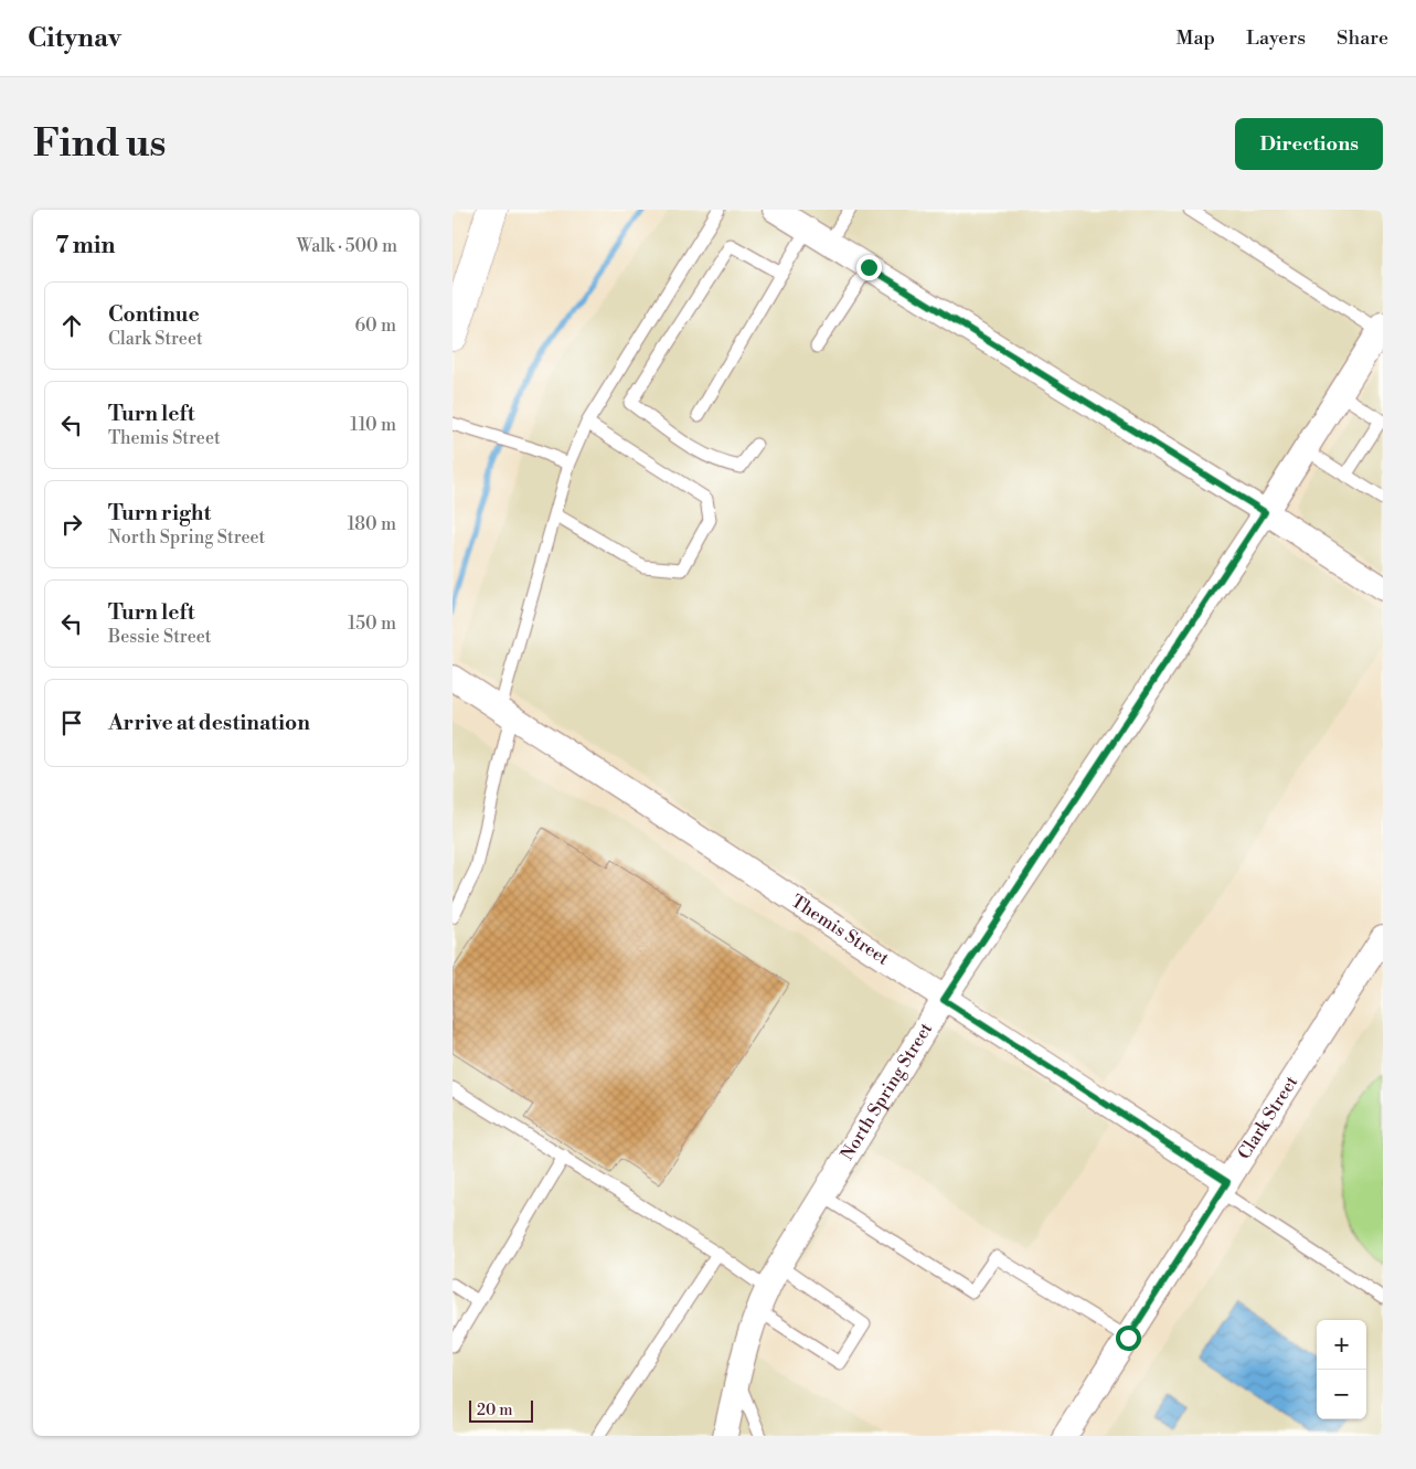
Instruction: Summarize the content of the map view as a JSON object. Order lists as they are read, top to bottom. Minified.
{"streets":{"street":["Themis Street","North Spring Street","Clark Street"]},"crossings":[["Themis Street","North Spring Street"],["Themis Street","Clark Street"]],"scale_bar":"20 m","page":{"header":"Citynav","nav":["Map","Layers","Share"],"buttons":"Directions","title":"Find us","heading":["7 min","Walk · 500 m"],"list":[["Continue","Clark Street","60 m"],["Turn left","Themis Street","110 m"],["Turn right","North Spring Street","180 m"],["Turn left","Bessie Street","150 m"],"Arrive at destination"],"map_buttons":["+","−"],"scale":"20 m"}}
